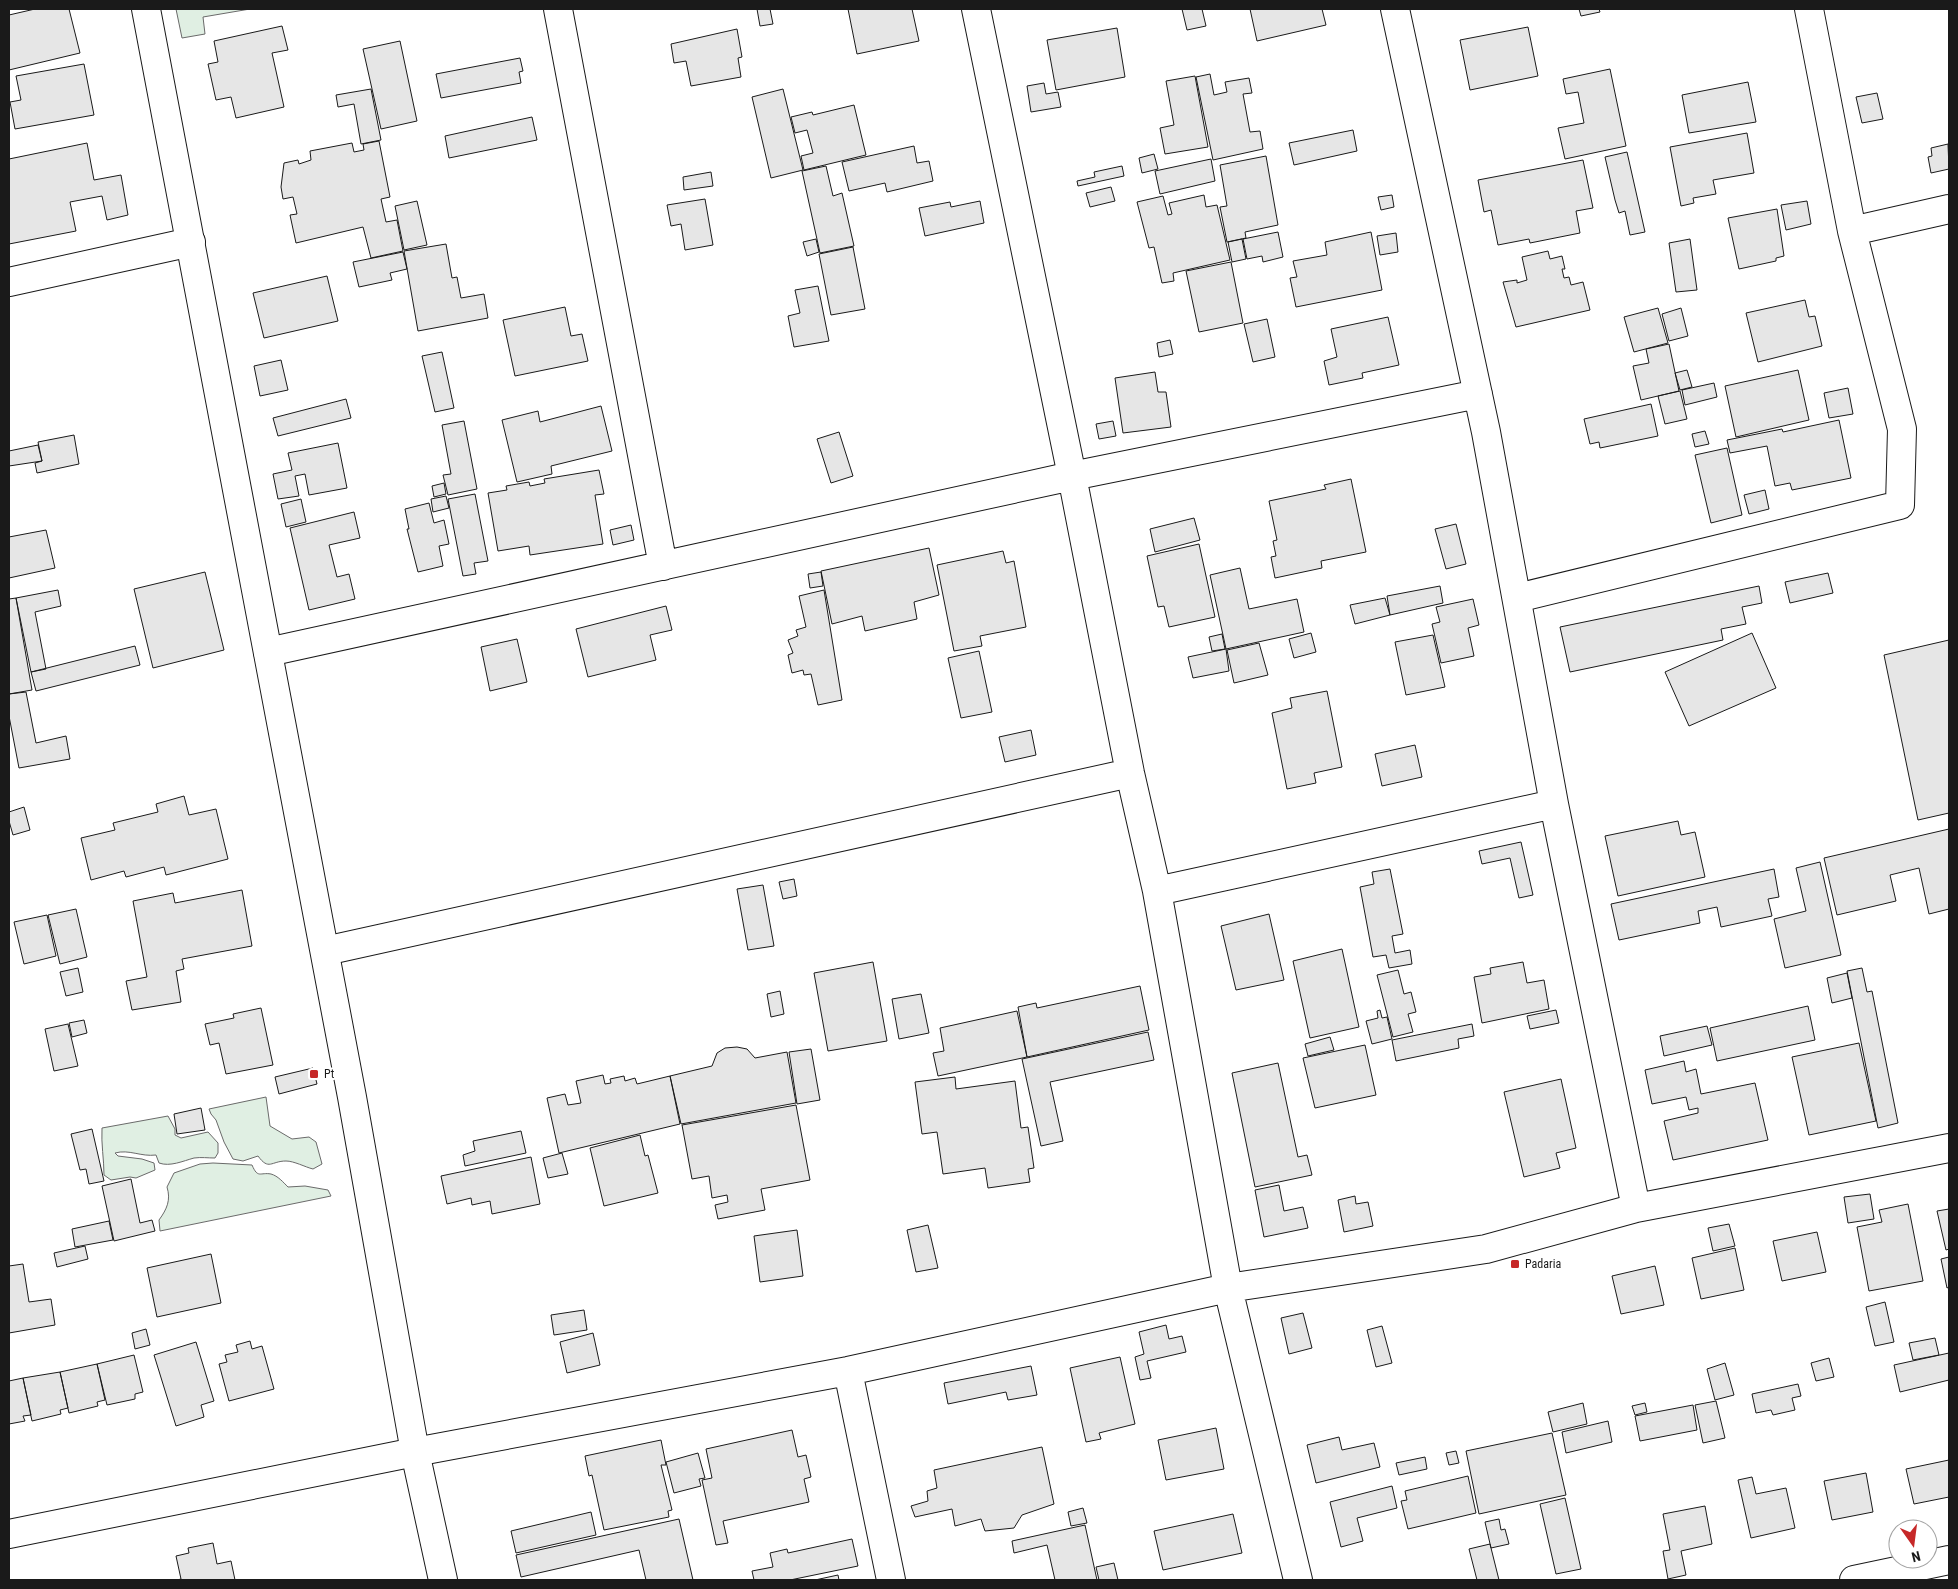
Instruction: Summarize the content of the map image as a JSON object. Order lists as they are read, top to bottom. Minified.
{"places":{"transit":["Pt","Padaria"]},"north":"bottom"}
